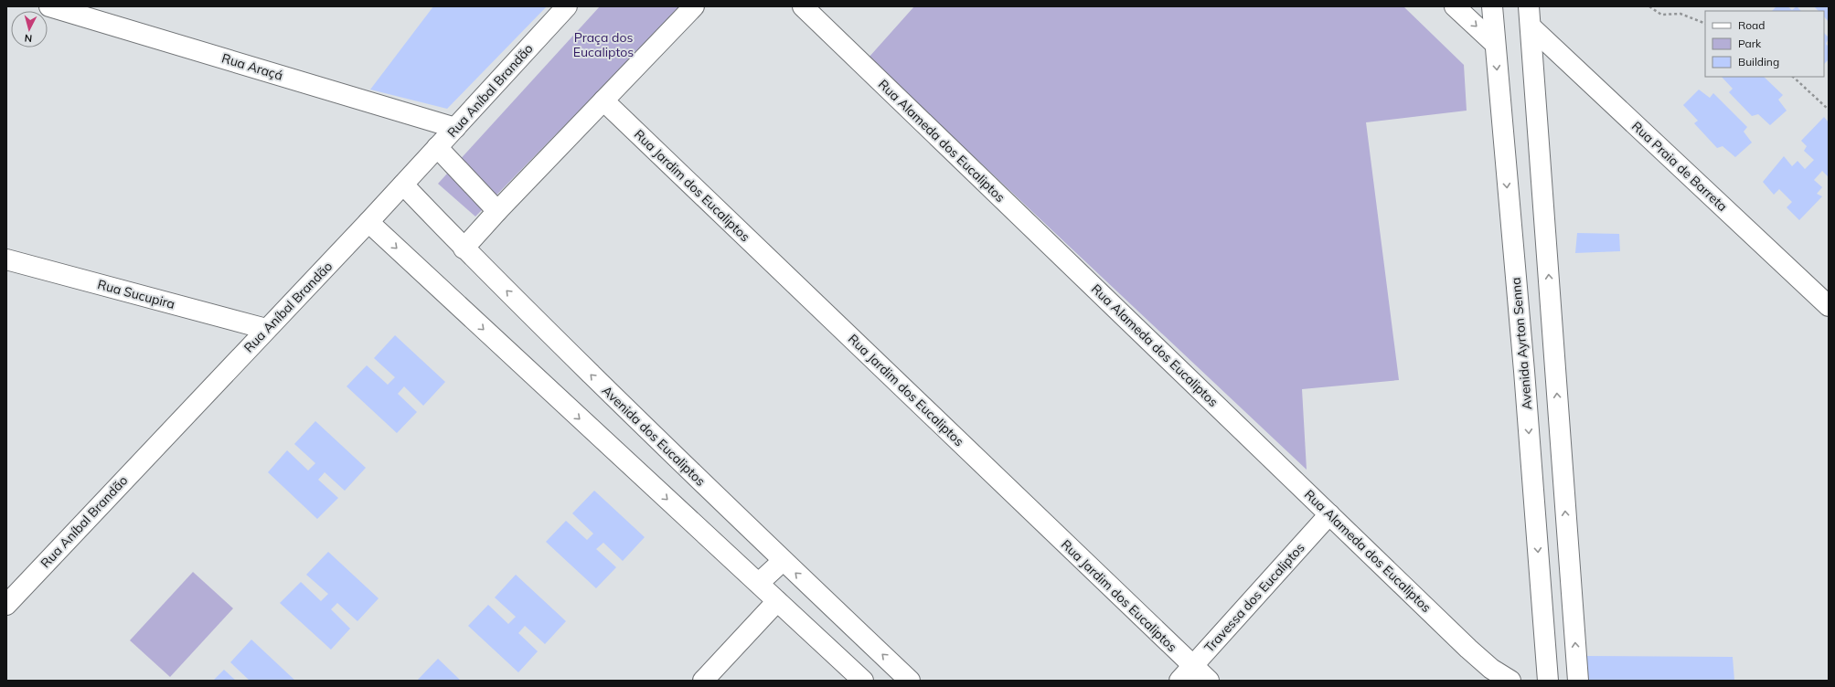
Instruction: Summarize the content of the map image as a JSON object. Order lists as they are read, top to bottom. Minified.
{"streets":{"street":["Rua Araçá","Rua Aníbal Brandão","Rua Alameda dos Eucaliptos","Rua Praia de Barreta","Rua Jardim dos Eucaliptos","Rua Sucupira","Avenida Ayrton Senna","Avenida dos Eucaliptos","Travessa dos Eucaliptos"]},"crossings":[["Rua Araçá","Rua Aníbal Brandão"],["Rua Aníbal Brandão","Rua Sucupira"],["Rua Aníbal Brandão","Avenida dos Eucaliptos"],["Rua Alameda dos Eucaliptos","Travessa dos Eucaliptos"],["Rua Jardim dos Eucaliptos","Travessa dos Eucaliptos"]],"parks":["Praça dos Eucaliptos"],"legend":["Road","Park","Building"],"north":"bottom"}
